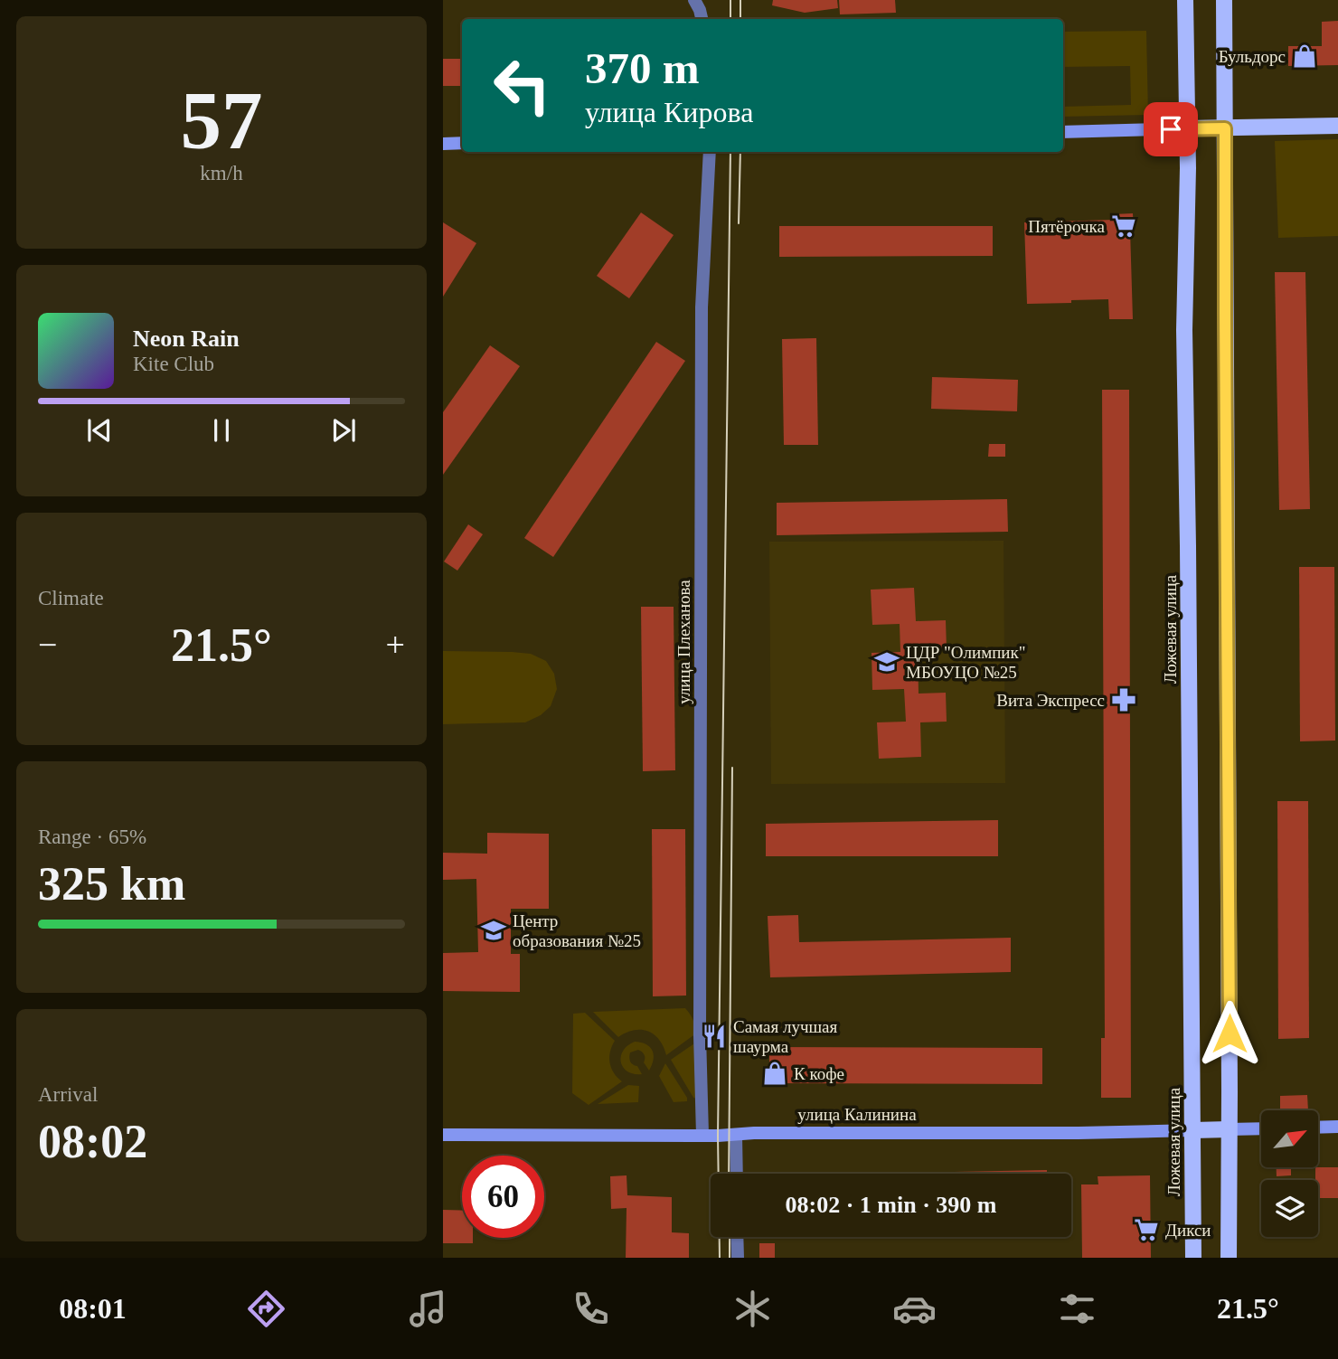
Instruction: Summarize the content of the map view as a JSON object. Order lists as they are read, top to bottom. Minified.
{"streets":{"main road":["Ложевая улица","улица Калинина"],"street":["улица Плеханова"]},"crossings":[["Ложевая улица","улица Калинина"],["улица Плеханова","улица Калинина"]],"places":{"shop":["Бульдорс","К кофе"],"supermarket":["Пятёрочка","Дикси"],"school or university":["ЦДР \"Олимпик\" МБОУЦО №25","Центр образования №25"],"pharmacy":["Вита Экспресс"],"restaurant":["Самая лучшая шаурма"]},"north":"top right","page":{"tile":[["57","km/h"],"Climate",["Range · 65%","325 km"],["Arrival","08:02"]],"turn":["370 m","улица Кирова"],"song":["Neon Rain","Kite Club"],"heat":["−","21.5°","+"],"limit":"60","trip":"08:02 · 1 min · 390 m","tabs":["08:01","21.5°"]}}
